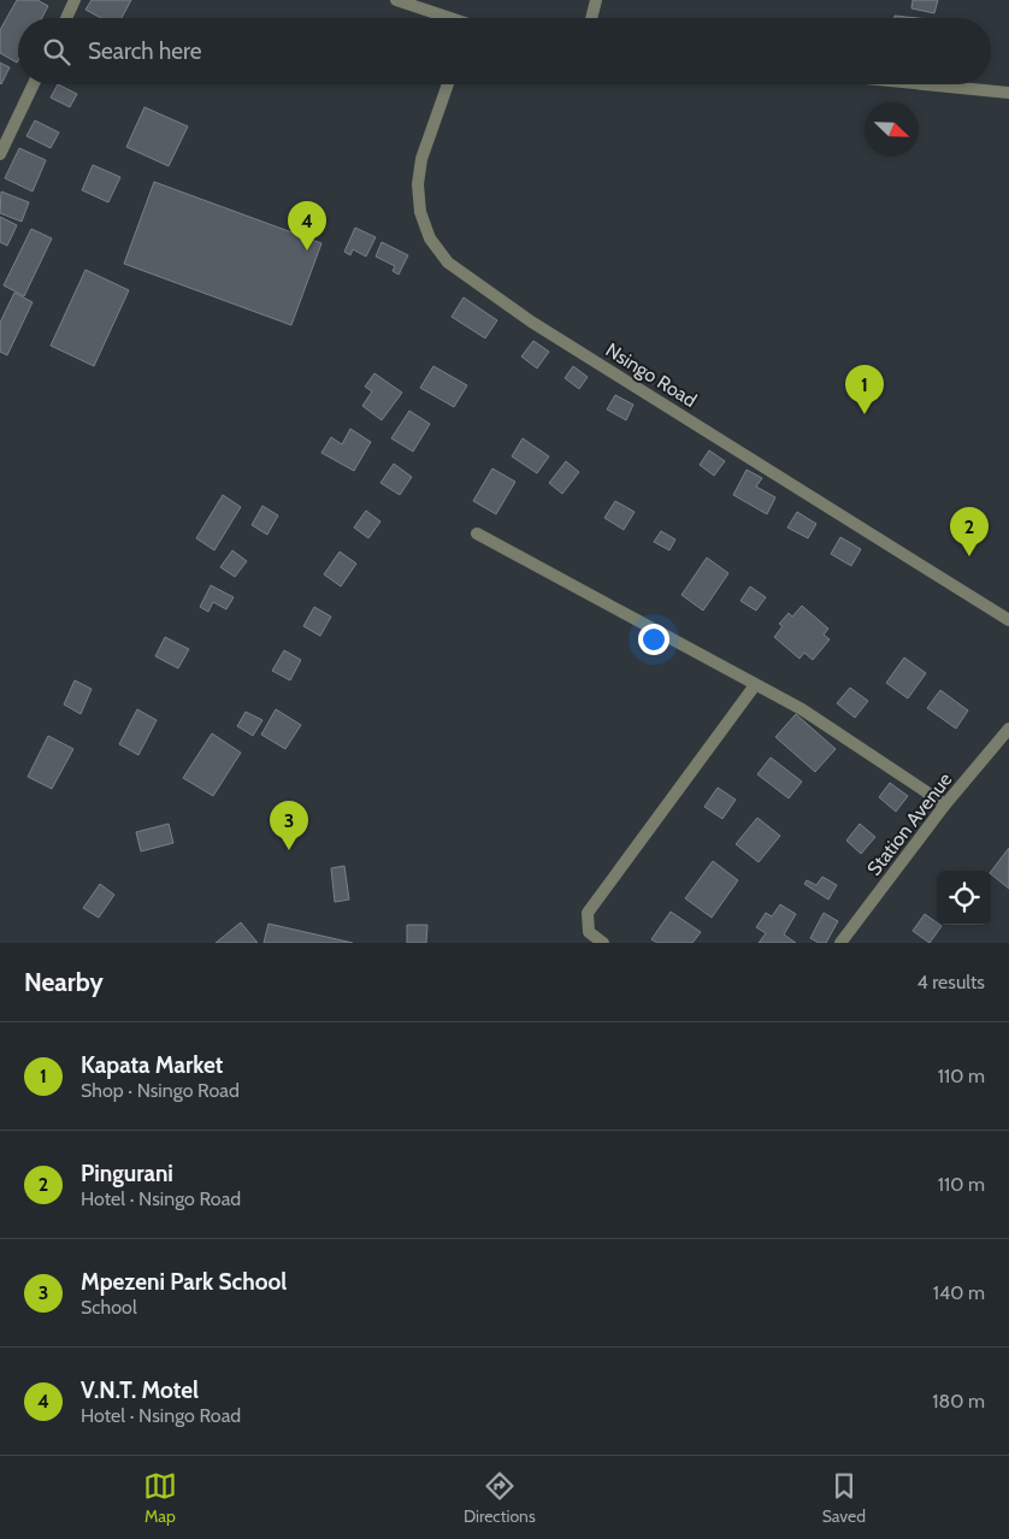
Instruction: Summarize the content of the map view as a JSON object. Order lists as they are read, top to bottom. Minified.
{"streets":{"street":["Nsingo Road","Station Avenue"]},"north":"bottom right","page":{"search":"Search here","pins":["4","1","2","3"],"heading":["Nearby","4 results"],"list":[{"mark":"1","name":"Kapata Market","note":"Shop · Nsingo Road","value":"110 m"},{"mark":"2","name":"Pingurani","note":"Hotel · Nsingo Road","value":"110 m"},{"mark":"3","name":"Mpezeni Park School","note":"School","value":"140 m"},{"mark":"4","name":"V.N.T. Motel","note":"Hotel · Nsingo Road","value":"180 m"}],"nav":["Map","Directions","Saved"]}}
